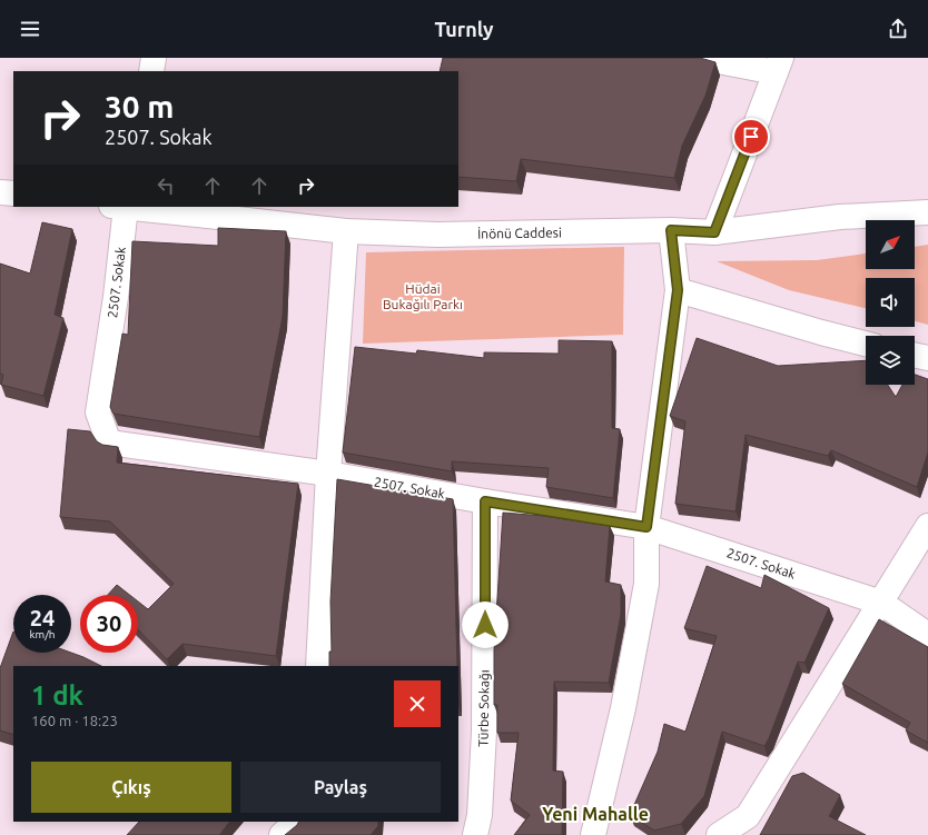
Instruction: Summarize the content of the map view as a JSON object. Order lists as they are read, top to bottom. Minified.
{"streets":{"street":["İnönü Caddesi","2507. Sokak","Türbe Sokağı"]},"crossings":[["İnönü Caddesi","2507. Sokak"],["2507. Sokak","Türbe Sokağı"]],"districts":["Yeni Mahalle"],"parks":["Hüdai Bukağılı Parkı"],"north":"top right","page":{"header":"Turnly","turn":["30 m","2507. Sokak"],"speed":"24 km/h","limit":"30","heading":["1 dk","160 m · 18:23"],"buttons":["Çıkış","Paylaş"]}}
